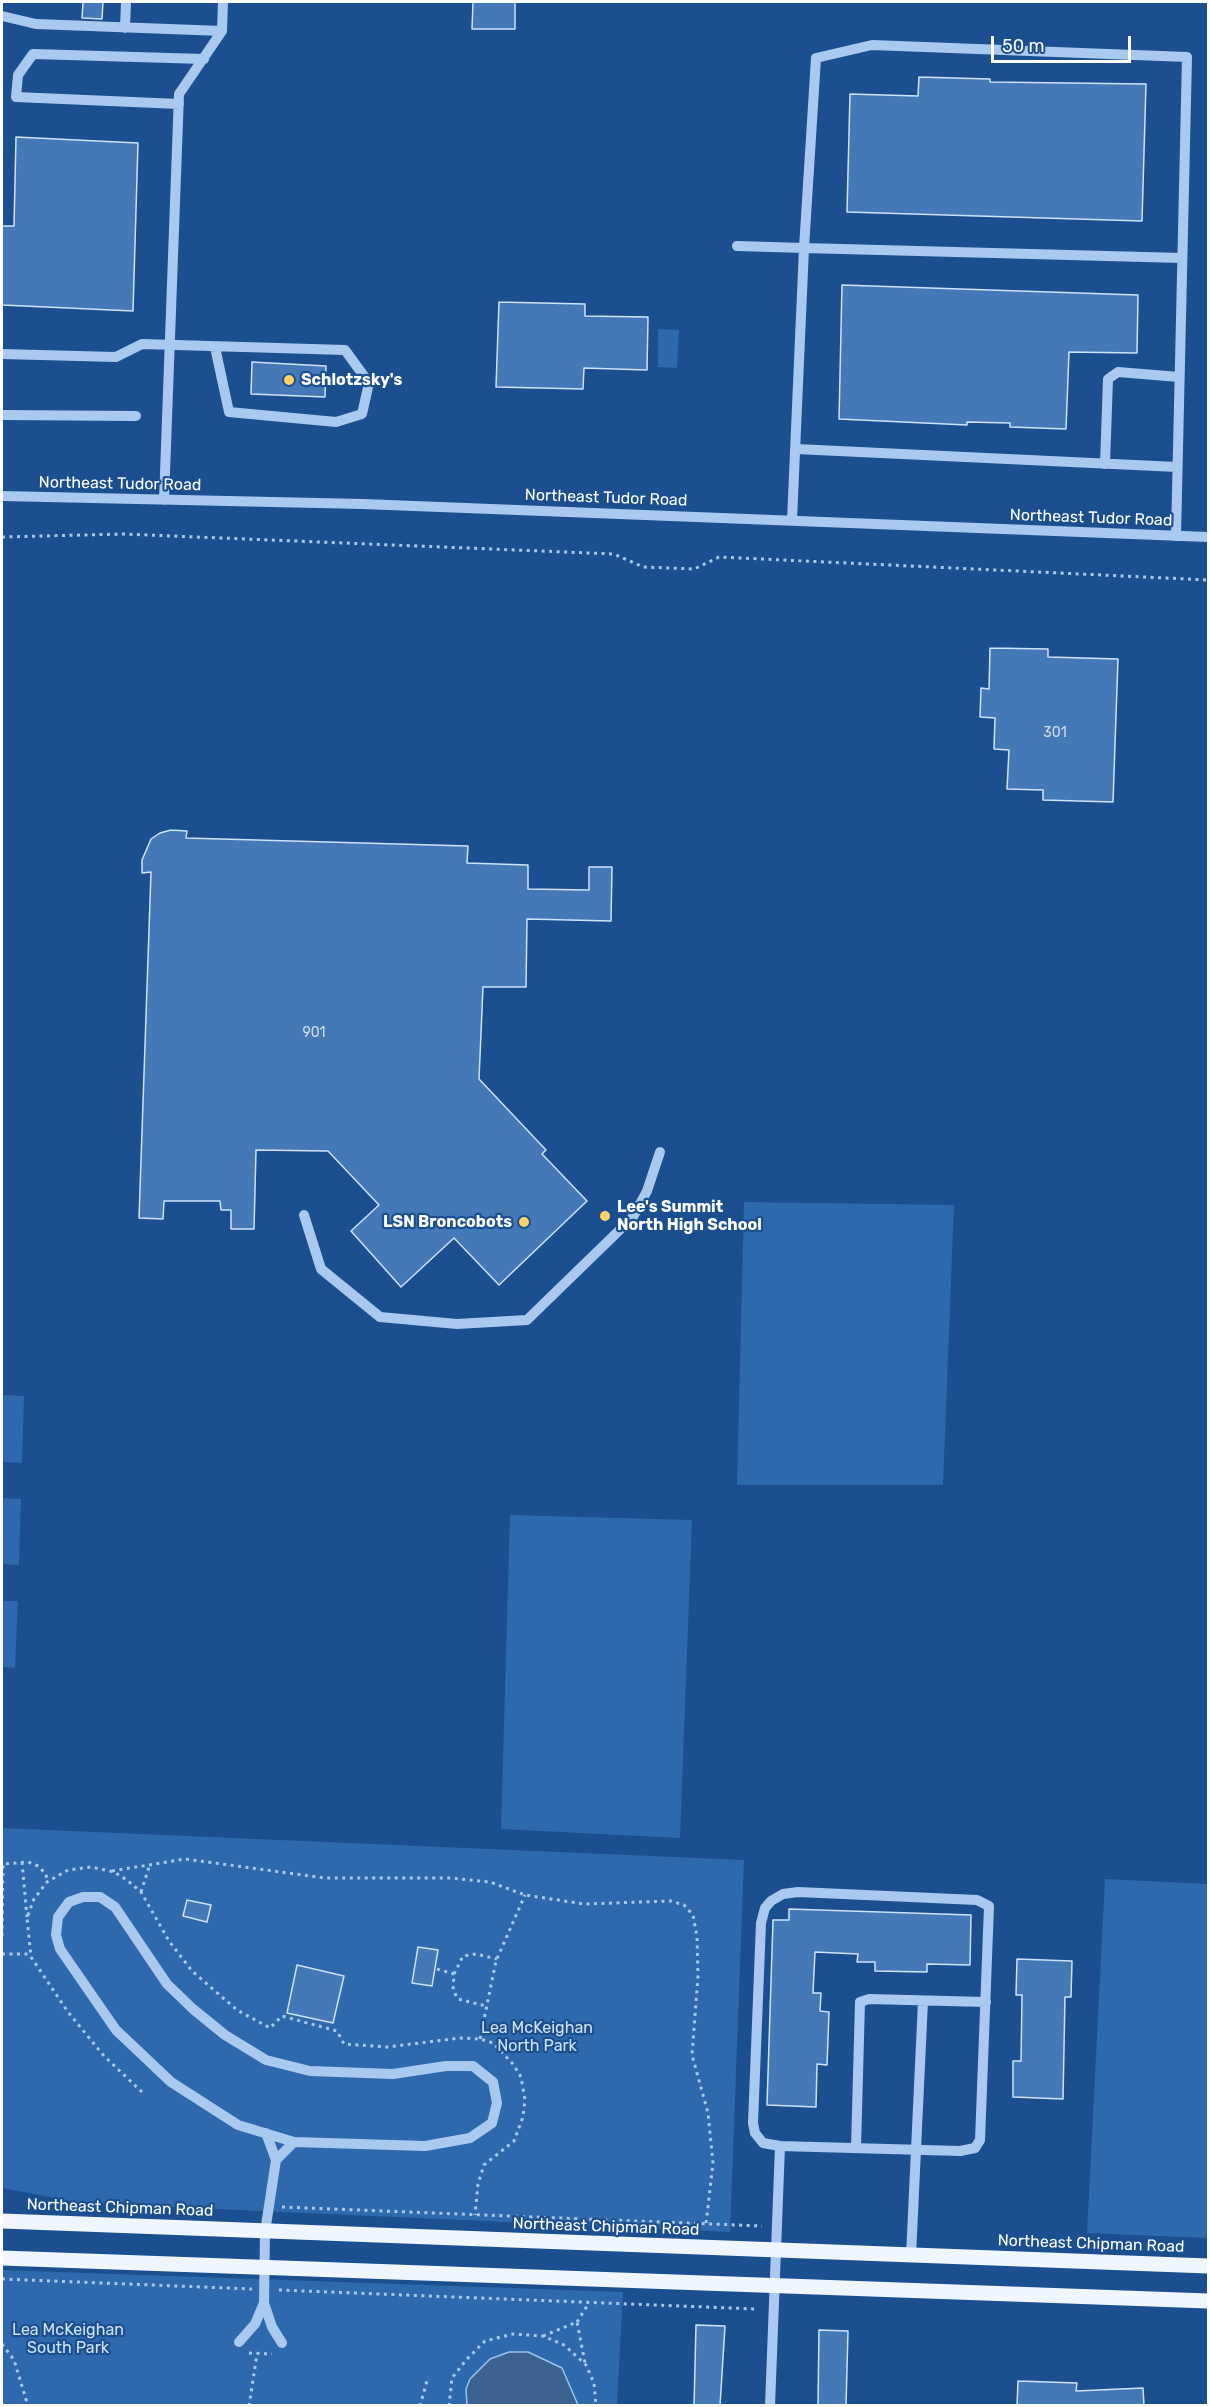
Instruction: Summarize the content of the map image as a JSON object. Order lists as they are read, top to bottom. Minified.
{"streets":{"main road":["Northeast Chipman Road"],"street":["Northeast Tudor Road"]},"parks":["Lea McKeighan North Park","Lea McKeighan South Park"],"places":["Schlotzsky's","Lee's Summit North High School","LSN Broncobots"],"house_numbers":["301","901"],"scale_bar":"50 m"}
